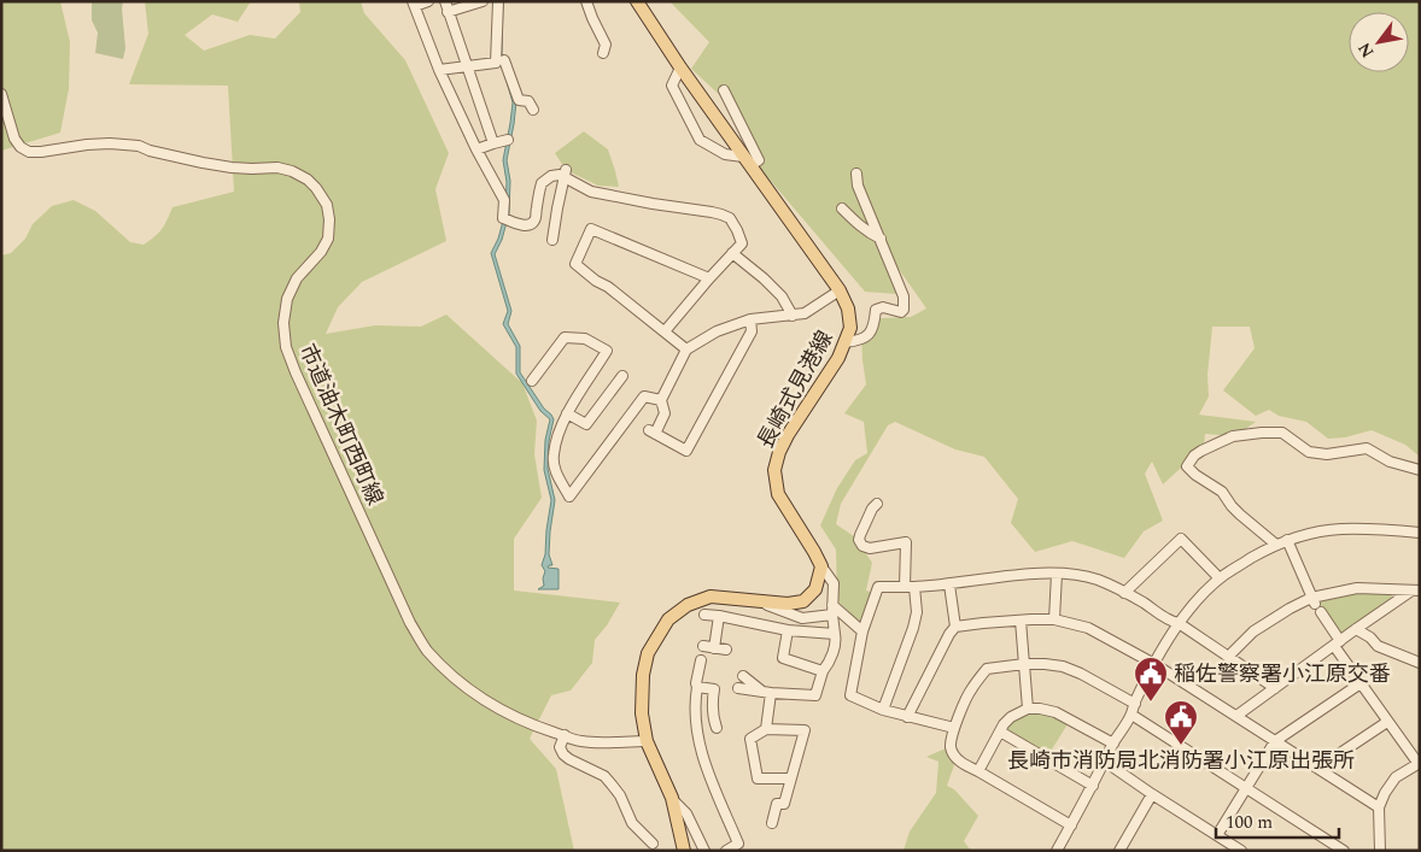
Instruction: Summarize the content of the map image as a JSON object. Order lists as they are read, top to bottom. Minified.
{"streets":{"main road":["長崎式見港線"],"street":["市道油木町西町線"]},"places":{"public building":["稲佐警察署小江原交番","長崎市消防局北消防署小江原出張所"]},"scale_bar":"100 m","north":"bottom left"}
